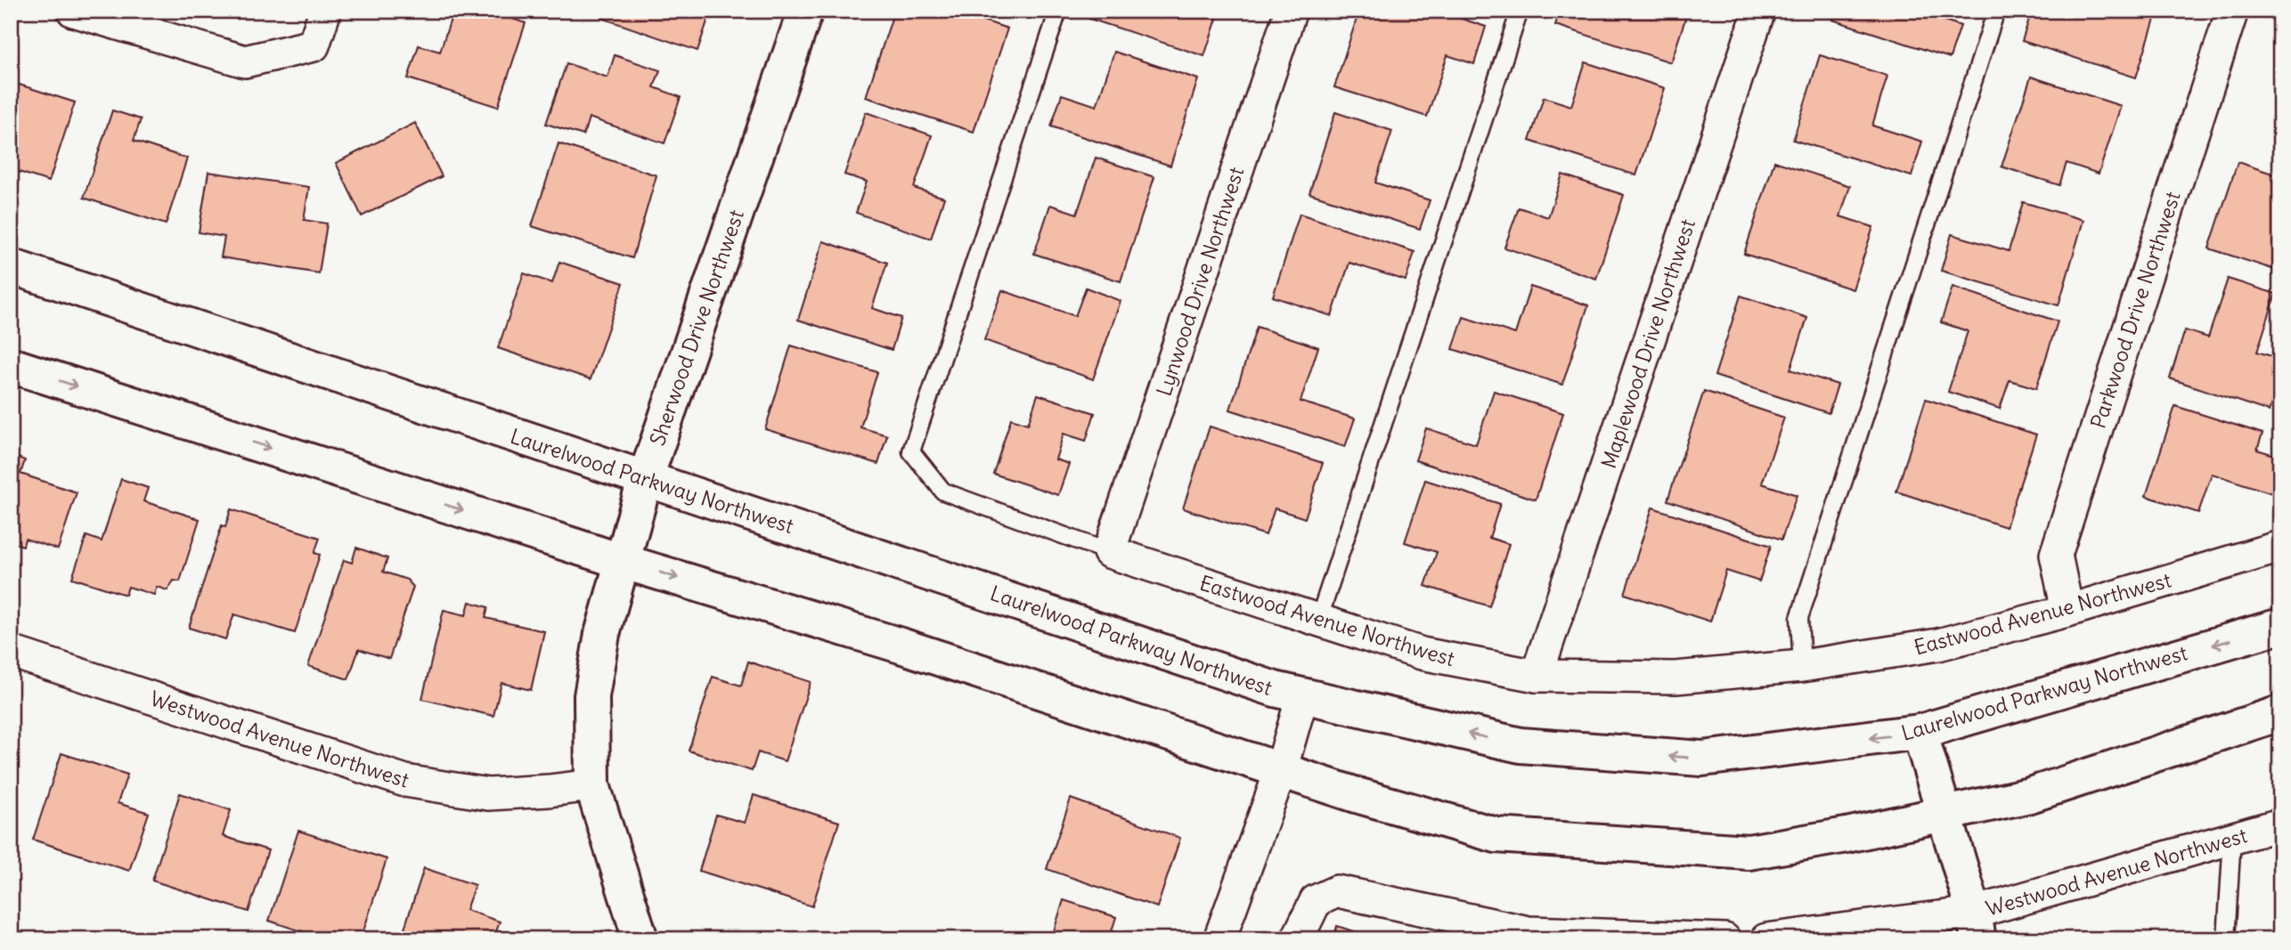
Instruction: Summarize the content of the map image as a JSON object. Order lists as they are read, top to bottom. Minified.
{"streets":{"street":["Lynwood Drive Northwest","Parkwood Drive Northwest","Sherwood Drive Northwest","Maplewood Drive Northwest","Laurelwood Parkway Northwest","Eastwood Avenue Northwest","Westwood Avenue Northwest"]},"crossings":[["Lynwood Drive Northwest","Eastwood Avenue Northwest"],["Parkwood Drive Northwest","Eastwood Avenue Northwest"],["Sherwood Drive Northwest","Laurelwood Parkway Northwest"],["Sherwood Drive Northwest","Westwood Avenue Northwest"],["Maplewood Drive Northwest","Eastwood Avenue Northwest"]]}
